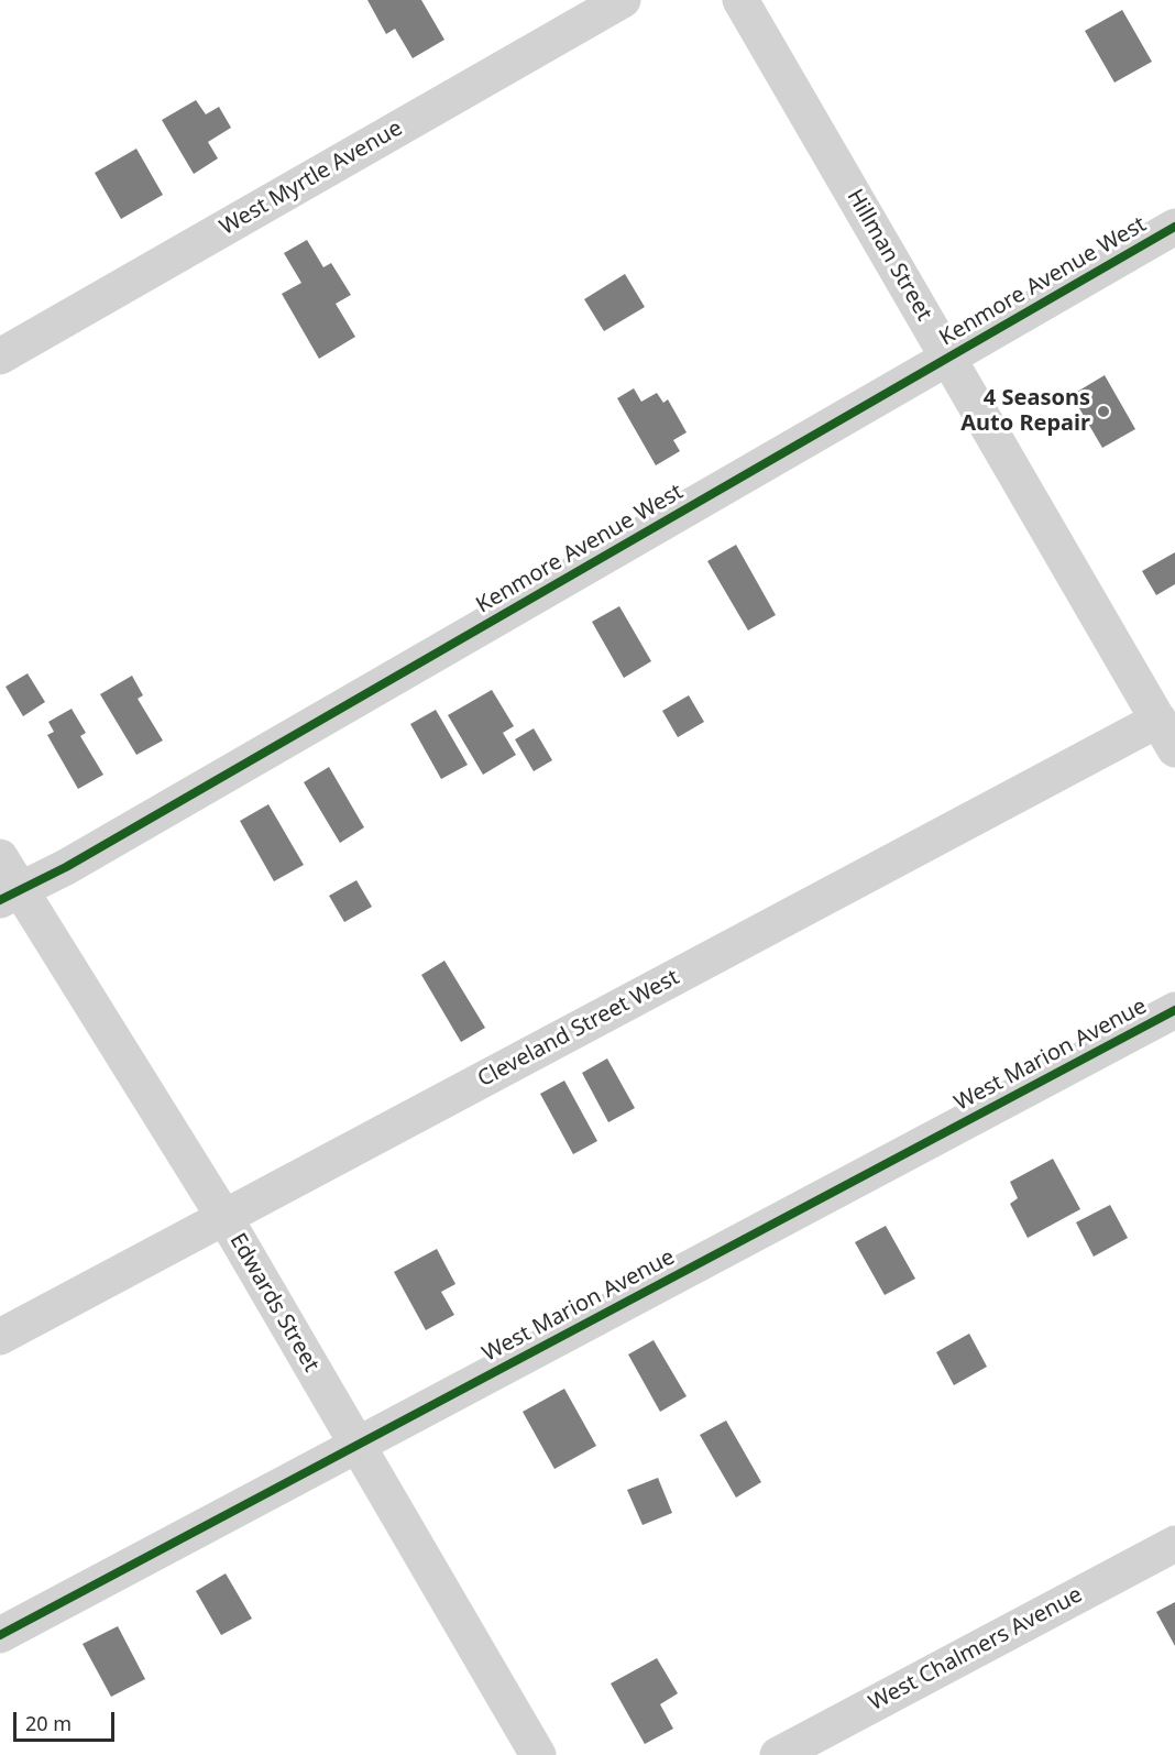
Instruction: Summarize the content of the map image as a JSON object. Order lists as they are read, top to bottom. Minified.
{"streets":{"street":["West Myrtle Avenue","Hillman Street","Kenmore Avenue West","Cleveland Street West","West Marion Avenue","Edwards Street","West Chalmers Avenue"]},"crossings":[["Hillman Street","Kenmore Avenue West"],["Hillman Street","Cleveland Street West"],["Kenmore Avenue West","Edwards Street"],["Cleveland Street West","Edwards Street"],["West Marion Avenue","Edwards Street"]],"places":["4 Seasons Auto Repair"],"scale_bar":"20 m"}
